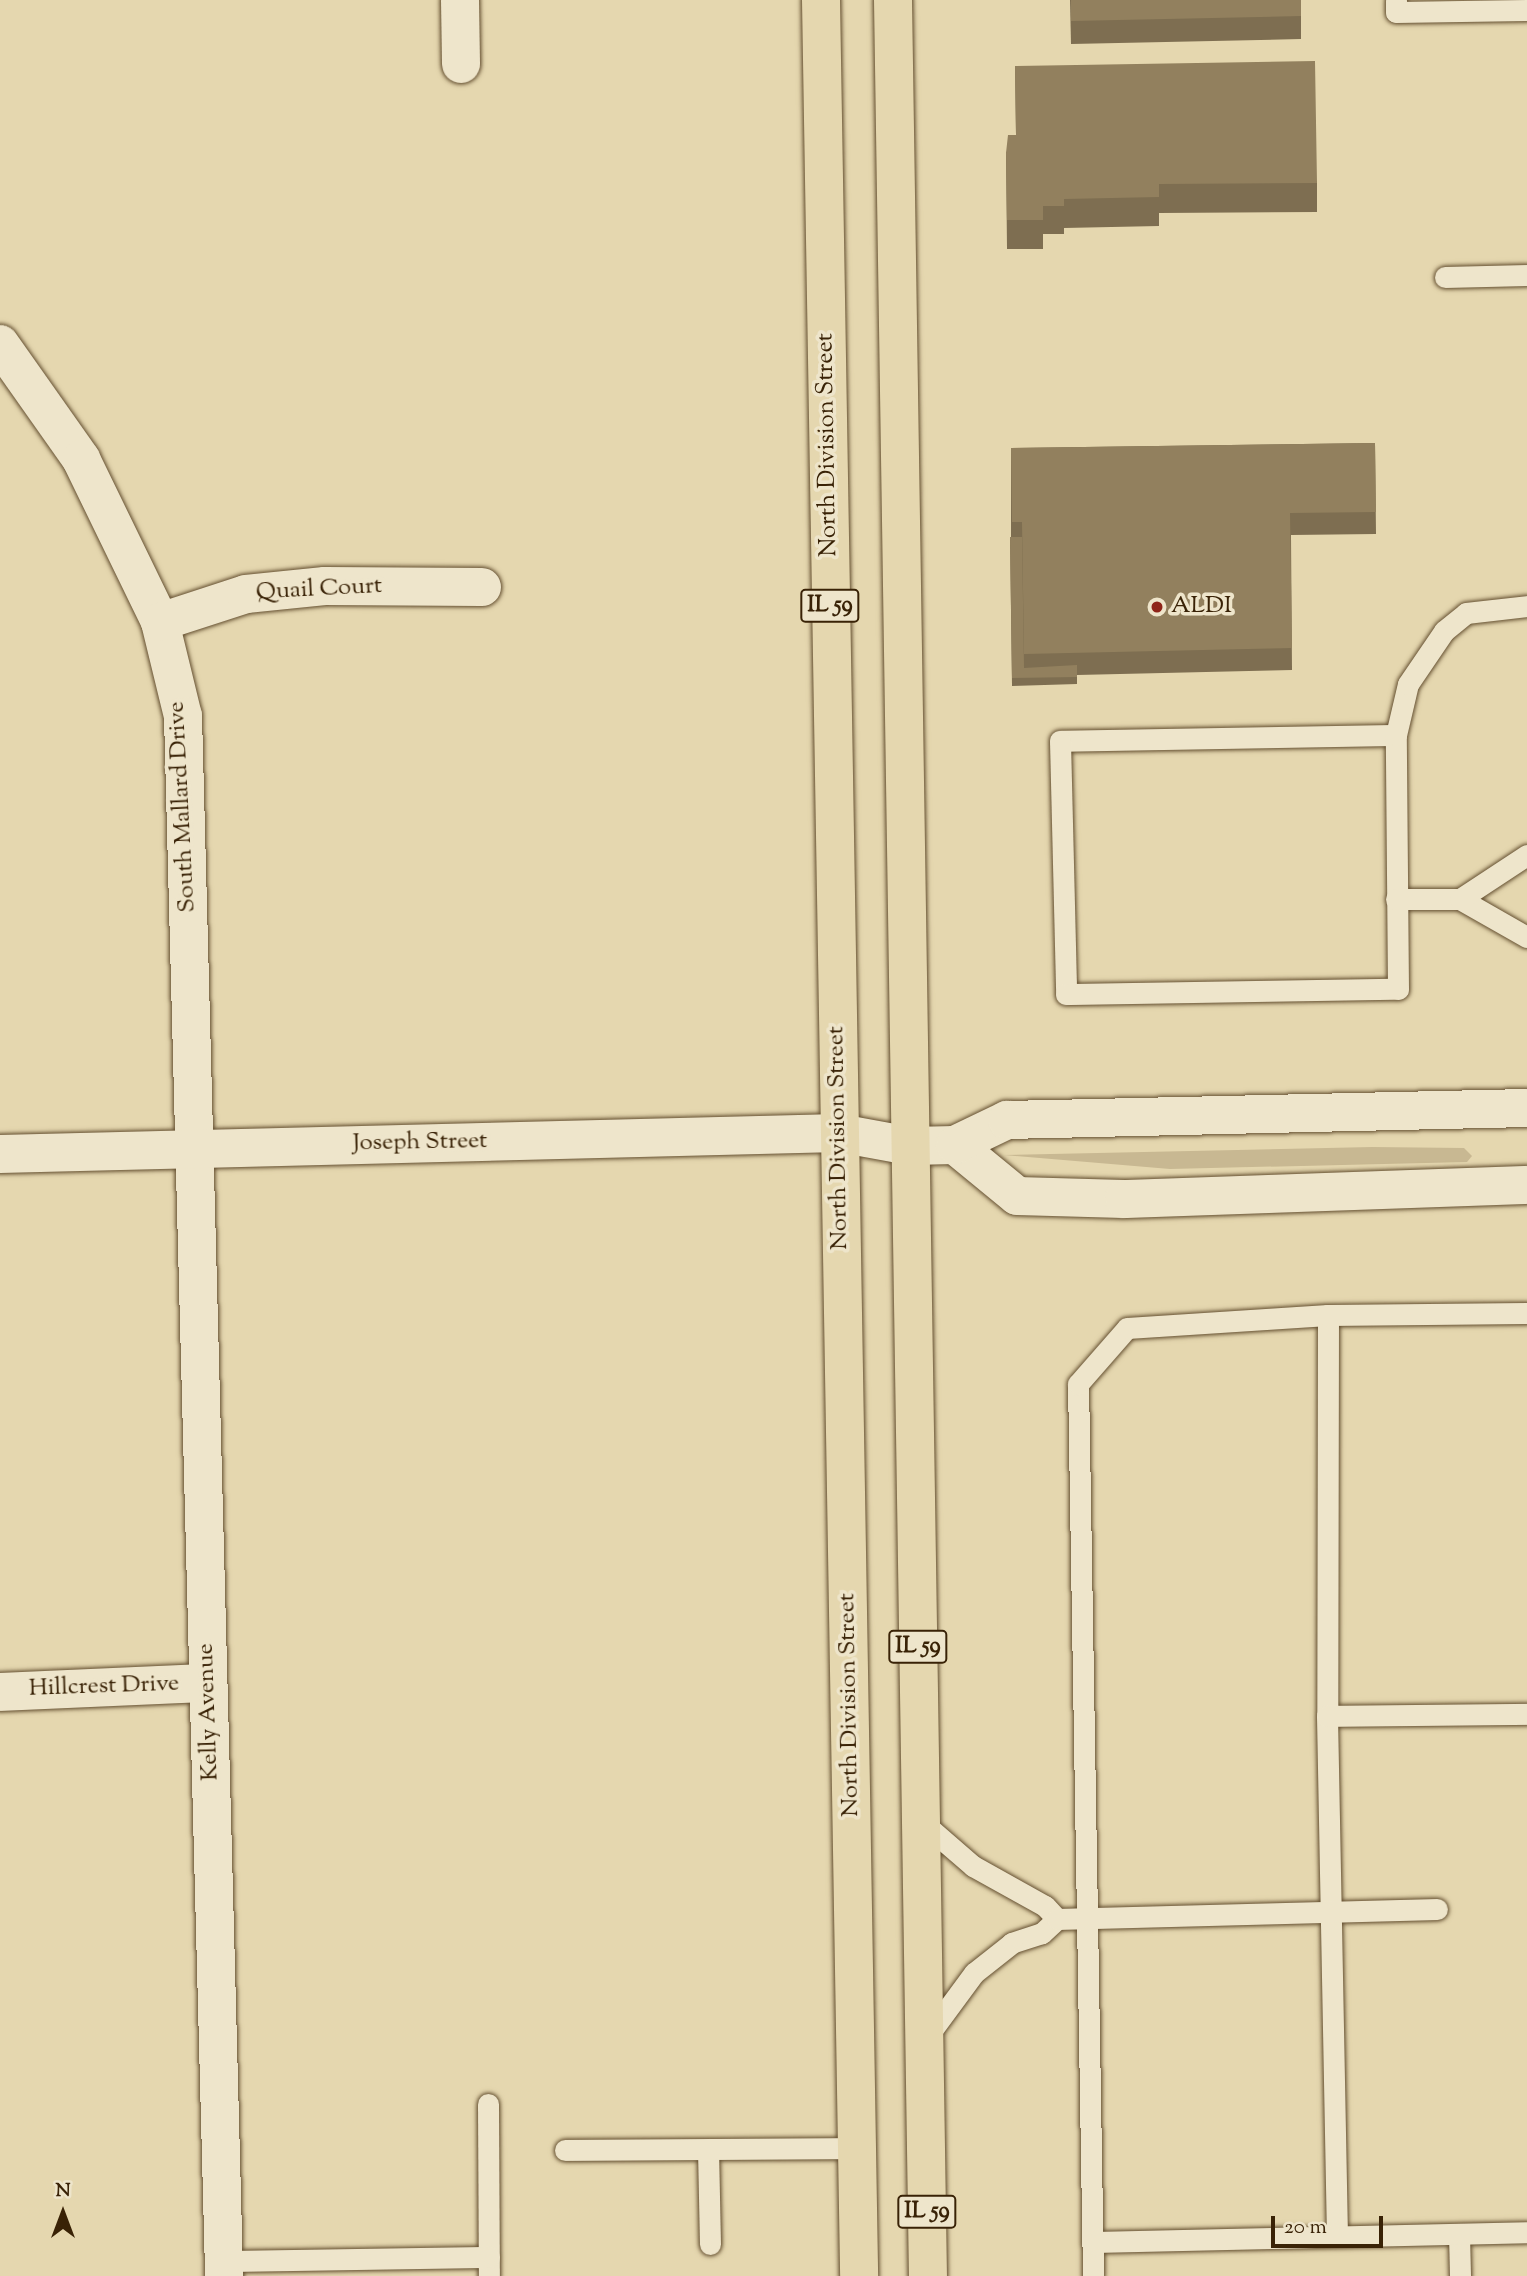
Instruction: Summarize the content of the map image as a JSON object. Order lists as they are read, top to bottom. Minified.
{"streets":{"main road":["North Division Street","IL 59"],"street":["Quail Court","South Mallard Drive","Joseph Street","Hillcrest Drive","Kelly Avenue"]},"crossings":[["North Division Street","Joseph Street"],["Quail Court","South Mallard Drive"],["IL 59","Joseph Street"],["South Mallard Drive","Joseph Street"],["South Mallard Drive","Kelly Avenue"],["Joseph Street","Kelly Avenue"],["Hillcrest Drive","Kelly Avenue"]],"places":["ALDI"],"scale_bar":"20 m","north":"top"}
